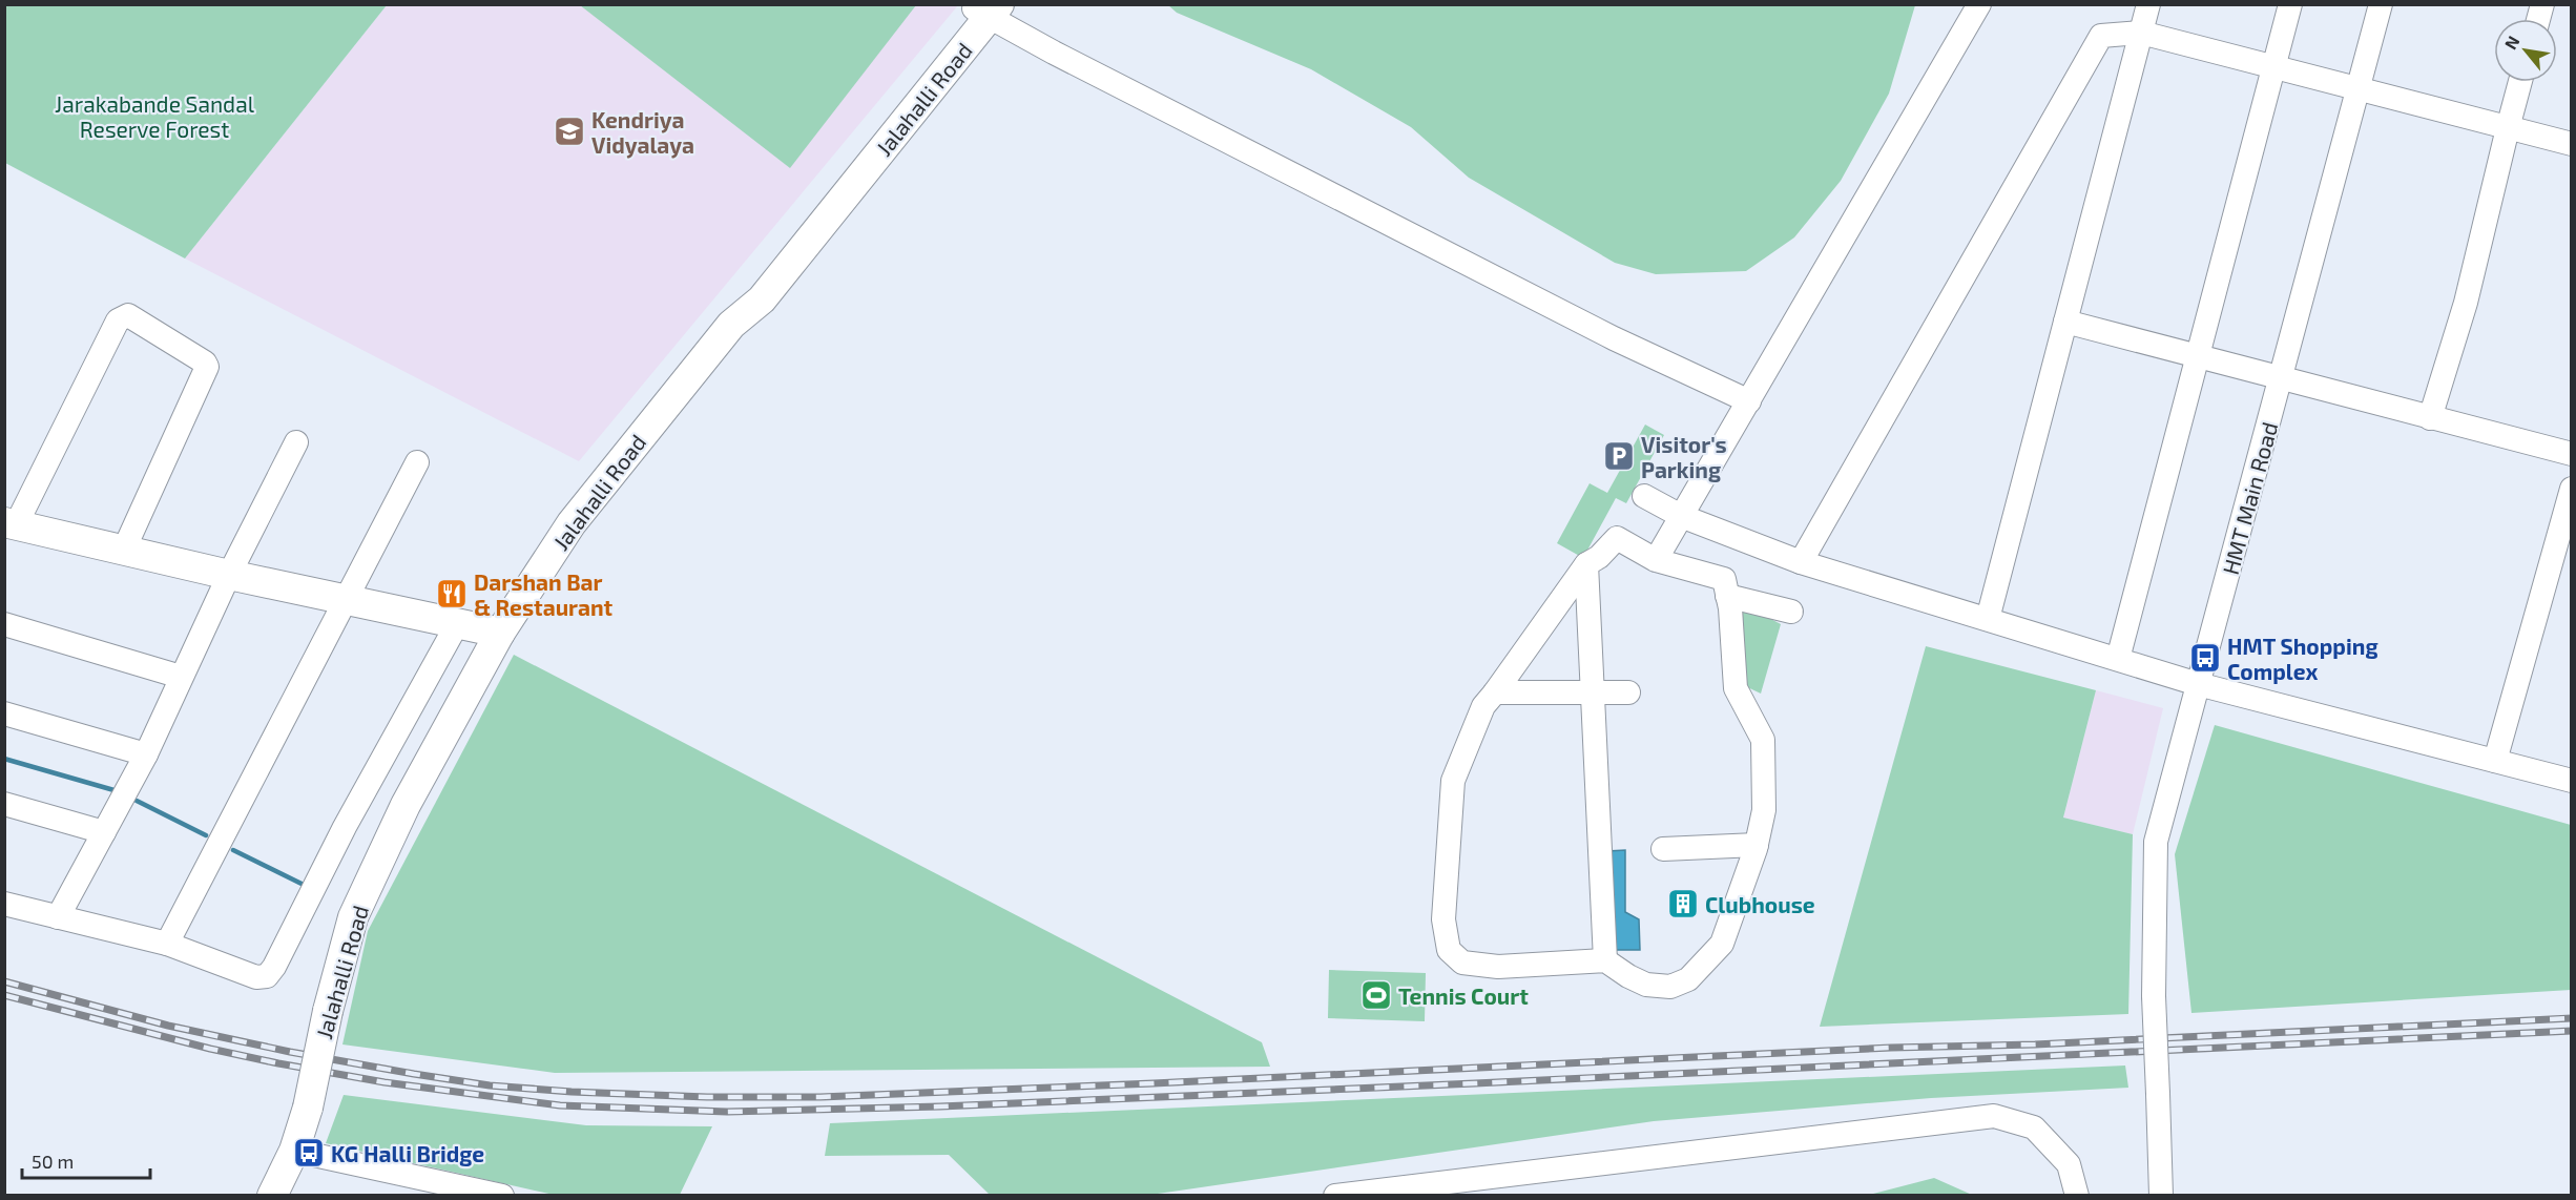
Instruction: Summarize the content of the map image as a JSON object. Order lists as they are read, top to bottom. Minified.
{"streets":{"main road":["Jalahalli Road"],"street":["HMT Main Road"]},"parks":["Jarakabande Sandal Reserve Forest"],"places":{"school or university":["Kendriya Vidyalaya"],"parking":["Visitor's Parking"],"restaurant":["Darshan Bar & Restaurant"],"bus stop":["HMT Shopping Complex","KG Halli Bridge"],"building":["Clubhouse"],"sports":["Tennis Court"]},"scale_bar":"50 m","north":"top left"}
